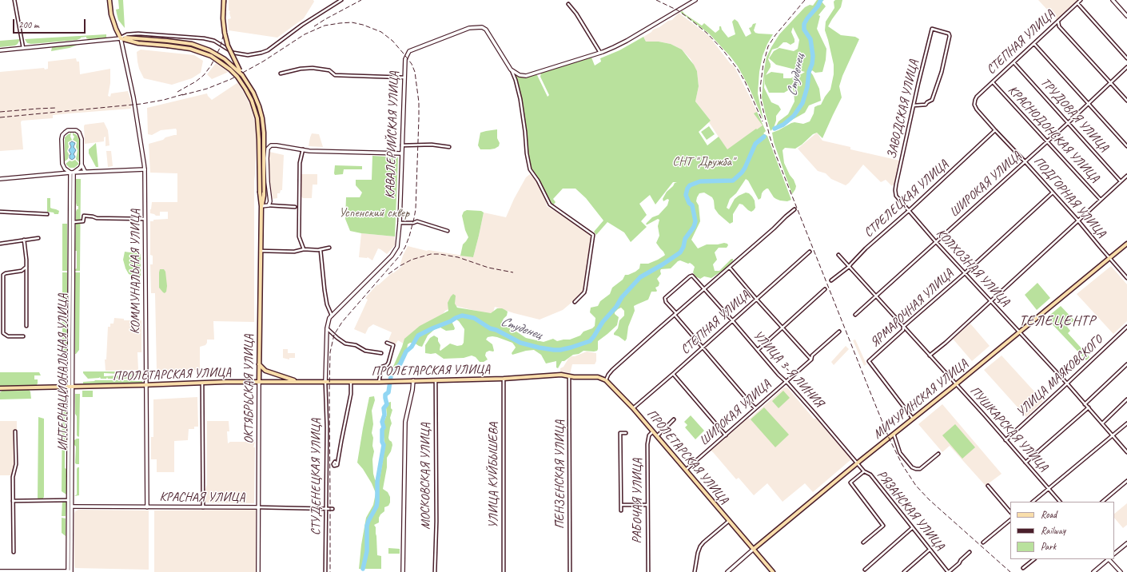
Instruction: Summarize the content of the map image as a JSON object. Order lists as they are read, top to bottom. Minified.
{"streets":{"main road":["ПРОЛЕТАРСКАЯ УЛИЦА","ОКТЯБРЬСКАЯ УЛИЦА","МИЧУРИНСКАЯ УЛИЦА"],"street":["СТЕПНАЯ УЛИЦА","ЗАВОДСКАЯ УЛИЦА","ТРУДОВАЯ УЛИЦА","КРАСНОДОНСКАЯ УЛИЦА","КАВАЛЕРИЙСКАЯ УЛИЦА","ШИРОКАЯ УЛИЦА","ПОДГОРНАЯ УЛИЦА","СТРЕЛЕЦКАЯ УЛИЦА","КОЛХОЗНАЯ УЛИЦА","КОММУНАЛЬНАЯ УЛИЦА","ЯРМАРОЧНАЯ УЛИЦА","УЛИЦА 3-Я ЛИНИЯ","ИНТЕРНАЦИОНАЛЬНАЯ УЛИЦА","УЛИЦА МАЯКОВСКОГО","ПУШКАРСКАЯ УЛИЦА","ПЕНЗЕНСКАЯ УЛИЦА","УЛИЦА КУЙБЫШЕВА","МОСКОВСКАЯ УЛИЦА","СТУДЕНЕЦКАЯ УЛИЦА","КРАСНАЯ УЛИЦА","РАБОЧАЯ УЛИЦА","РЯЗАНСКАЯ УЛИЦА"]},"crossings":[["СТЕПНАЯ УЛИЦА","ТРУДОВАЯ УЛИЦА"],["СТЕПНАЯ УЛИЦА","КРАСНОДОНСКАЯ УЛИЦА"],["СТЕПНАЯ УЛИЦА","ПОДГОРНАЯ УЛИЦА"],["СТЕПНАЯ УЛИЦА","УЛИЦА 3-Я ЛИНИЯ"],["СТЕПНАЯ УЛИЦА","ПРОЛЕТАРСКАЯ УЛИЦА"],["ЗАВОДСКАЯ УЛИЦА","КОЛХОЗНАЯ УЛИЦА"],["ТРУДОВАЯ УЛИЦА","ШИРОКАЯ УЛИЦА"],["КРАСНОДОНСКАЯ УЛИЦА","ШИРОКАЯ УЛИЦА"],["КАВАЛЕРИЙСКАЯ УЛИЦА","ПРОЛЕТАРСКАЯ УЛИЦА"],["КАВАЛЕРИЙСКАЯ УЛИЦА","СТУДЕНЕЦКАЯ УЛИЦА"],["ШИРОКАЯ УЛИЦА","ПОДГОРНАЯ УЛИЦА"],["ШИРОКАЯ УЛИЦА","КОЛХОЗНАЯ УЛИЦА"],["ШИРОКАЯ УЛИЦА","УЛИЦА 3-Я ЛИНИЯ"],["ШИРОКАЯ УЛИЦА","ПРОЛЕТАРСКАЯ УЛИЦА"],["ШИРОКАЯ УЛИЦА","ПУШКАРСКАЯ УЛИЦА"],["ПОДГОРНАЯ УЛИЦА","СТРЕЛЕЦКАЯ УЛИЦА"],["ПОДГОРНАЯ УЛИЦА","ЯРМАРОЧНАЯ УЛИЦА"],["ПОДГОРНАЯ УЛИЦА","МИЧУРИНСКАЯ УЛИЦА"],["СТРЕЛЕЦКАЯ УЛИЦА","КОЛХОЗНАЯ УЛИЦА"],["СТРЕЛЕЦКАЯ УЛИЦА","ПУШКАРСКАЯ УЛИЦА"],["КОЛХОЗНАЯ УЛИЦА","ЯРМАРОЧНАЯ УЛИЦА"],["КОЛХОЗНАЯ УЛИЦА","УЛИЦА МАЯКОВСКОГО"],["КОЛХОЗНАЯ УЛИЦА","МИЧУРИНСКАЯ УЛИЦА"],["КОММУНАЛЬНАЯ УЛИЦА","ПРОЛЕТАРСКАЯ УЛИЦА"],["КОММУНАЛЬНАЯ УЛИЦА","КРАСНАЯ УЛИЦА"],["ЯРМАРОЧНАЯ УЛИЦА","МИЧУРИНСКАЯ УЛИЦА"],["ЯРМАРОЧНАЯ УЛИЦА","ПУШКАРСКАЯ УЛИЦА"],["УЛИЦА 3-Я ЛИНИЯ","МИЧУРИНСКАЯ УЛИЦА"],["УЛИЦА 3-Я ЛИНИЯ","РЯЗАНСКАЯ УЛИЦА"],["ПРОЛЕТАРСКАЯ УЛИЦА","ИНТЕРНАЦИОНАЛЬНАЯ УЛИЦА"],["ПРОЛЕТАРСКАЯ УЛИЦА","ОКТЯБРЬСКАЯ УЛИЦА"],["ПРОЛЕТАРСКАЯ УЛИЦА","МИЧУРИНСКАЯ УЛИЦА"],["ПРОЛЕТАРСКАЯ УЛИЦА","ПЕНЗЕНСКАЯ УЛИЦА"],["ПРОЛЕТАРСКАЯ УЛИЦА","УЛИЦА КУЙБЫШЕВА"],["ПРОЛЕТАРСКАЯ УЛИЦА","МОСКОВСКАЯ УЛИЦА"],["ПРОЛЕТАРСКАЯ УЛИЦА","СТУДЕНЕЦКАЯ УЛИЦА"],["ПРОЛЕТАРСКАЯ УЛИЦА","РАБОЧАЯ УЛИЦА"],["ИНТЕРНАЦИОНАЛЬНАЯ УЛИЦА","КРАСНАЯ УЛИЦА"],["УЛИЦА МАЯКОВСКОГО","ПУШКАРСКАЯ УЛИЦА"],["ОКТЯБРЬСКАЯ УЛИЦА","КРАСНАЯ УЛИЦА"],["МИЧУРИНСКАЯ УЛИЦА","ПУШКАРСКАЯ УЛИЦА"],["МИЧУРИНСКАЯ УЛИЦА","РЯЗАНСКАЯ УЛИЦА"],["СТУДЕНЕЦКАЯ УЛИЦА","КРАСНАЯ УЛИЦА"]],"districts":["ТЕЛЕЦЕНТР"],"water":["Студенец"],"parks":["СНТ \"Дружба\"","Успенский сквер"],"legend":["Road","Railway","Park"],"scale_bar":"200 m"}
